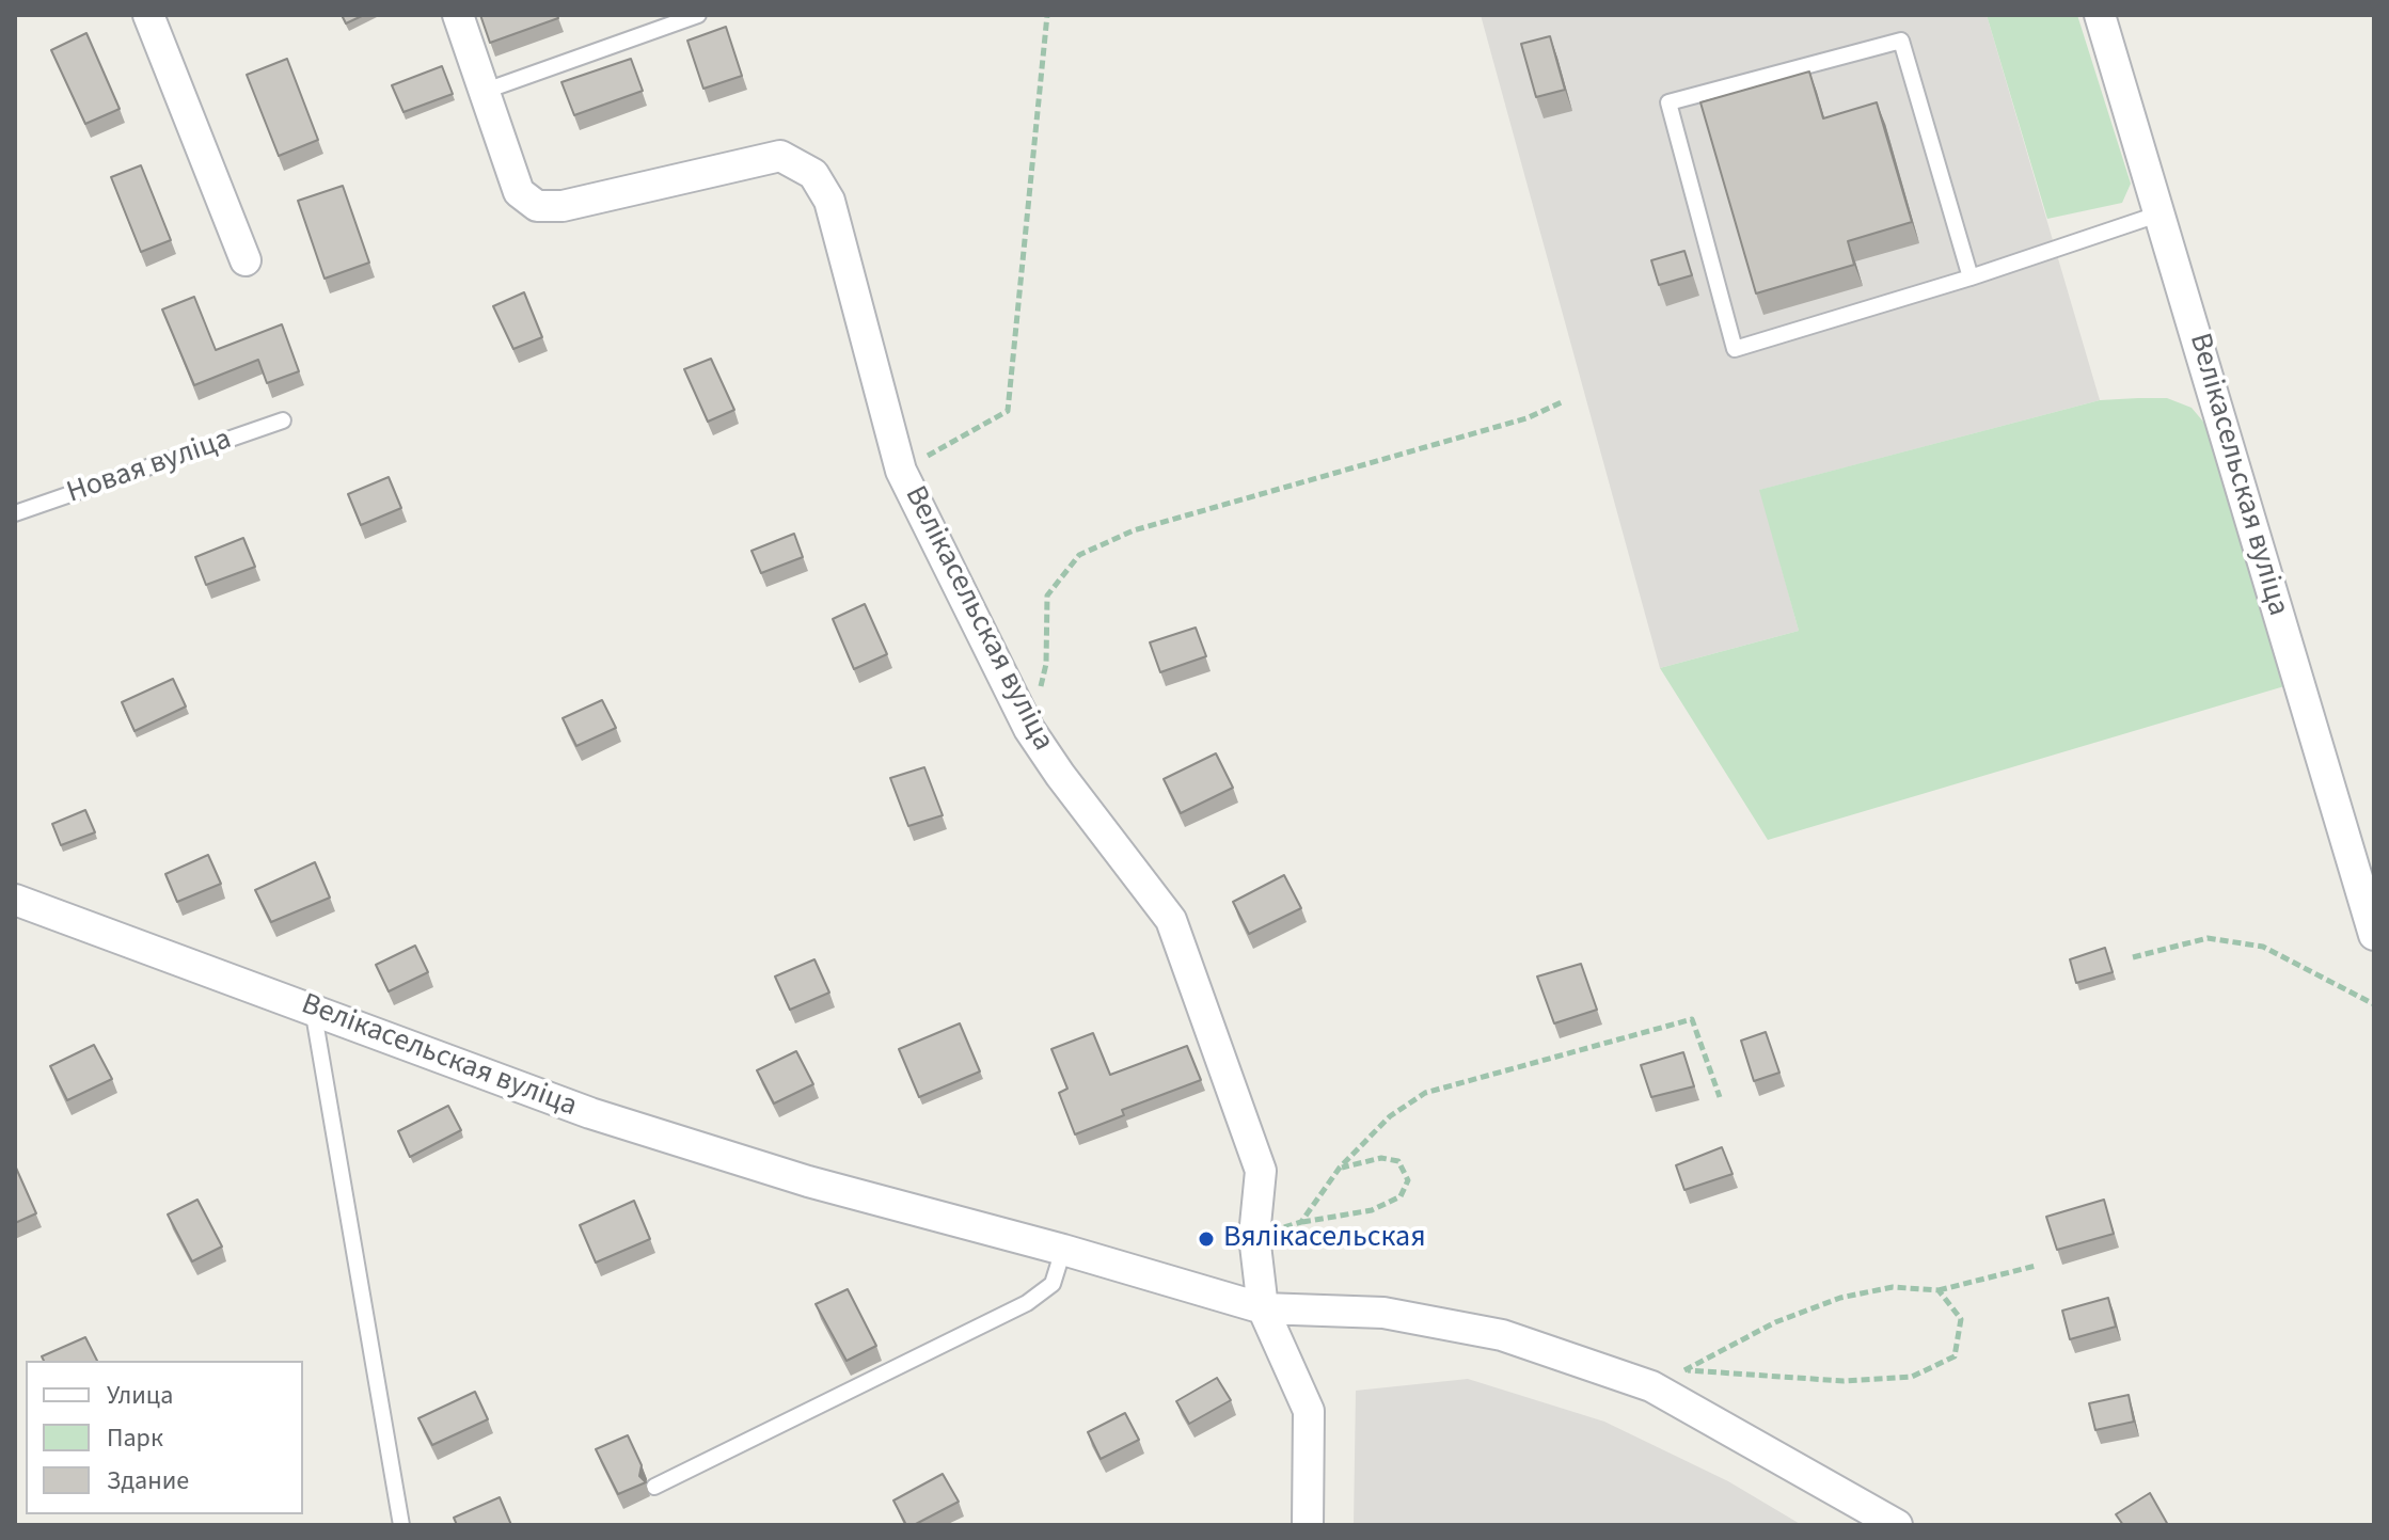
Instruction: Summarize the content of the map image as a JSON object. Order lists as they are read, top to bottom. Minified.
{"streets":{"street":["Велікасельская вуліца"],"lane":["Новая вуліца"]},"places":["Вялікасельская"],"legend":["Улица","Парк","Здание"]}
